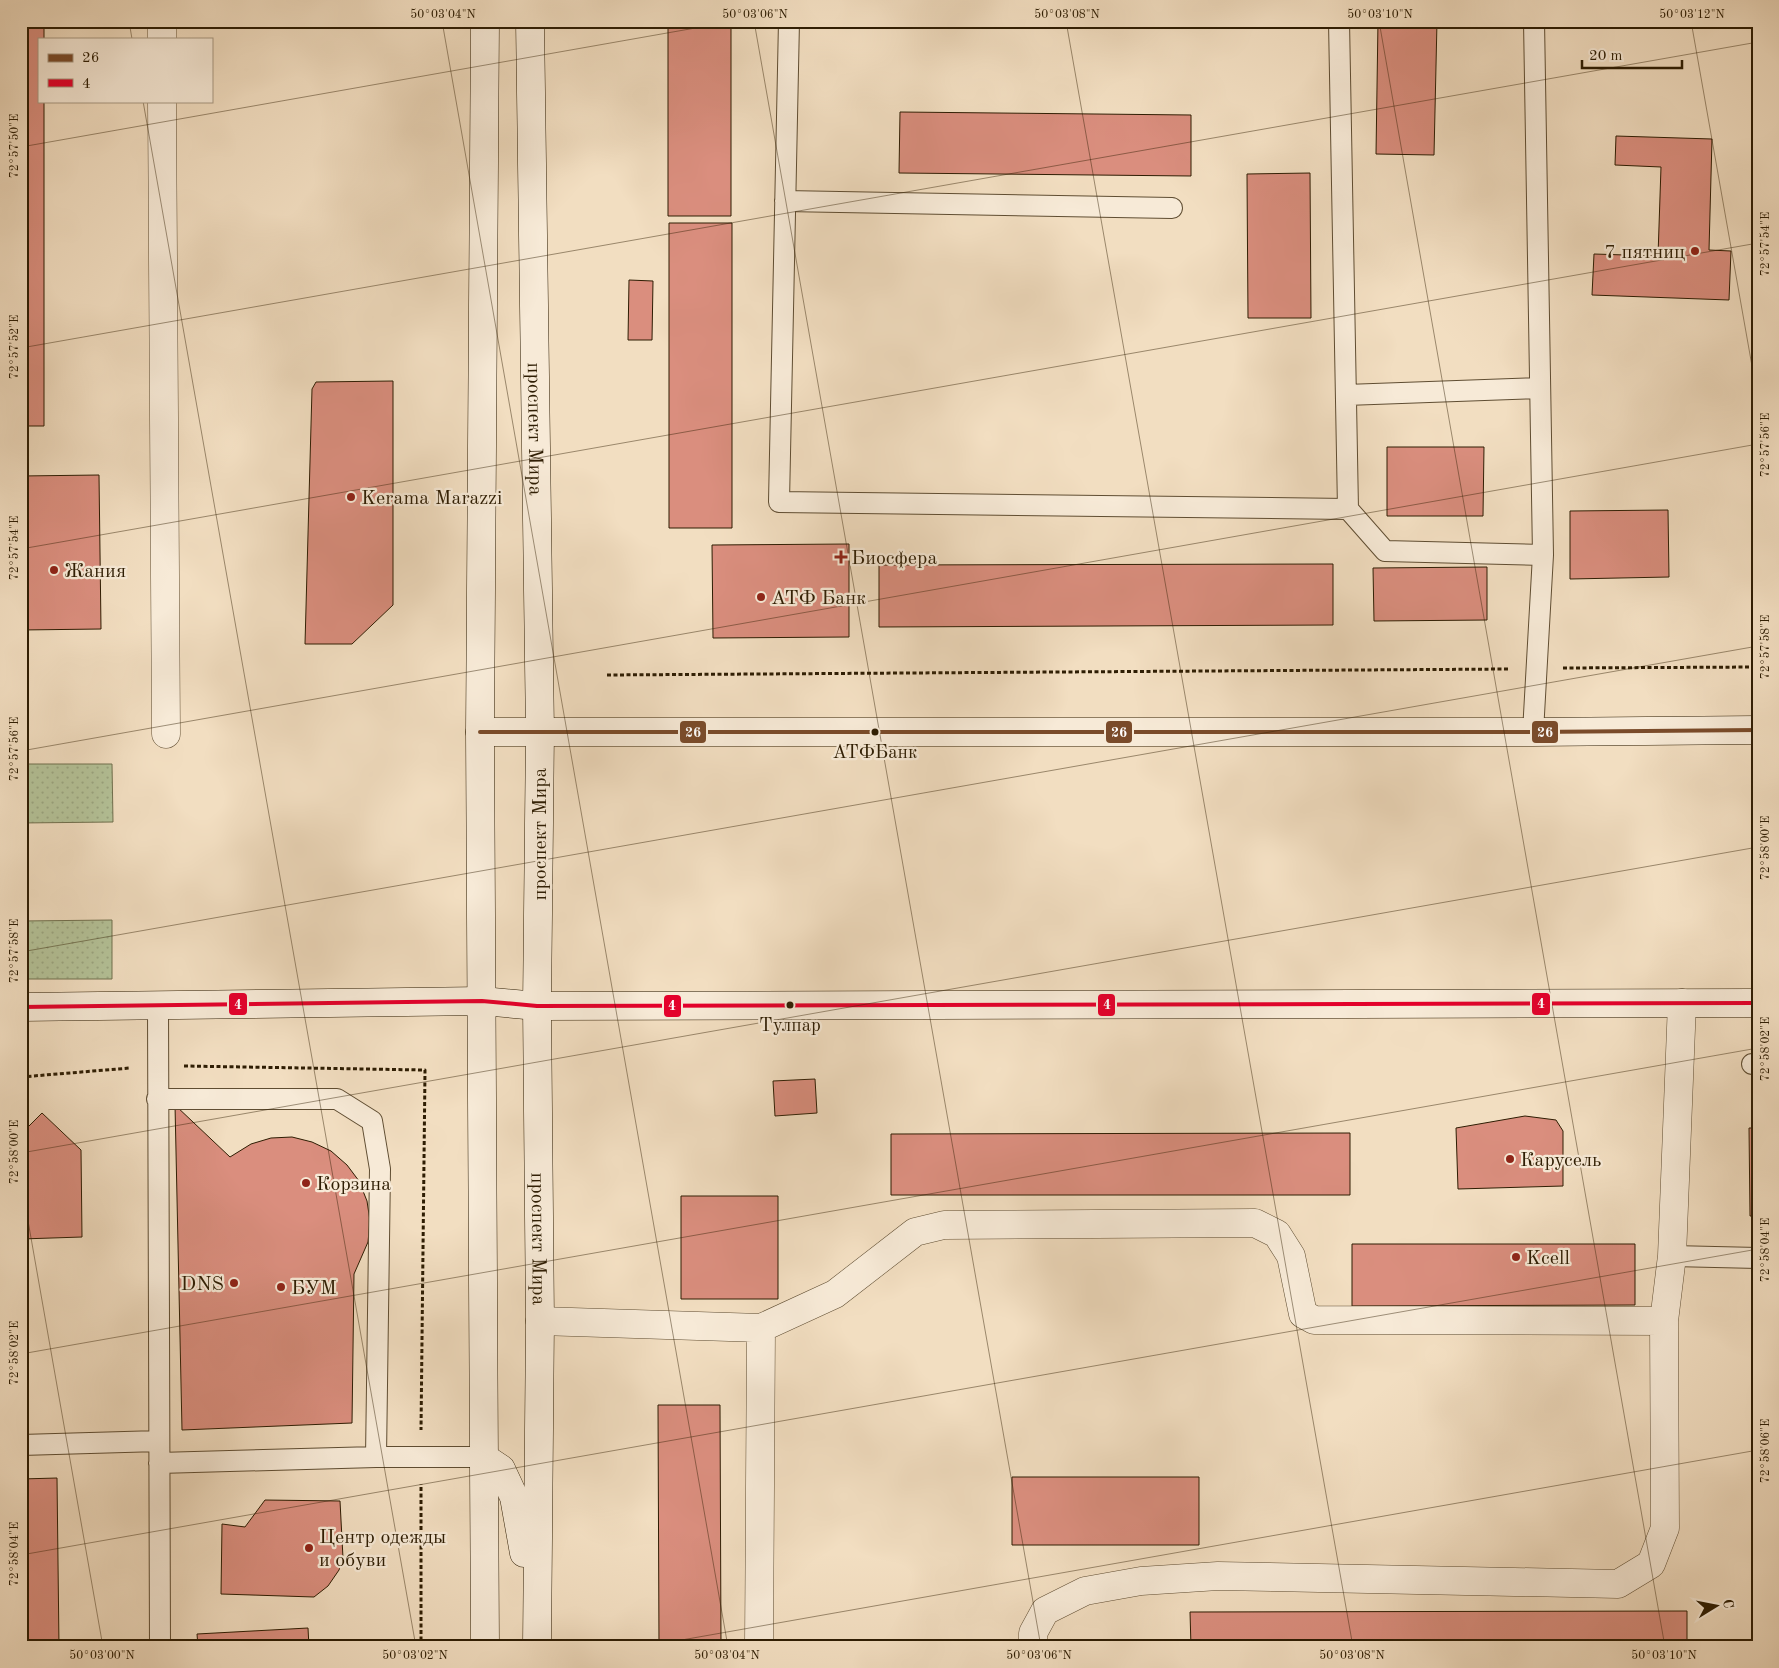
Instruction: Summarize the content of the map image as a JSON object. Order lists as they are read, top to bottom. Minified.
{"streets":{"main road":["проспект Мира"]},"places":{"other":["7 пятниц","Kerama Marazzi","Жания","АТФ Банк","АТФБанк","Тулпар","Карусель","Корзина","Kcell","DNS","БУМ","Центр одежды и обуви"],"health":["Биосфера"]},"lines":["transit line 26","transit line 4"],"legend":["26","4"],"scale_bar":"20 m","north":"right","coordinates":["50°03'04\"N","50°03'06\"N","50°03'08\"N","50°03'10\"N","50°03'12\"N","72°57'50\"E","72°57'54\"E","72°57'52\"E","72°57'56\"E","72°57'58\"E","72°58'00\"E","72°58'02\"E","72°58'04\"E","72°58'06\"E","50°03'00\"N","50°03'02\"N"]}
